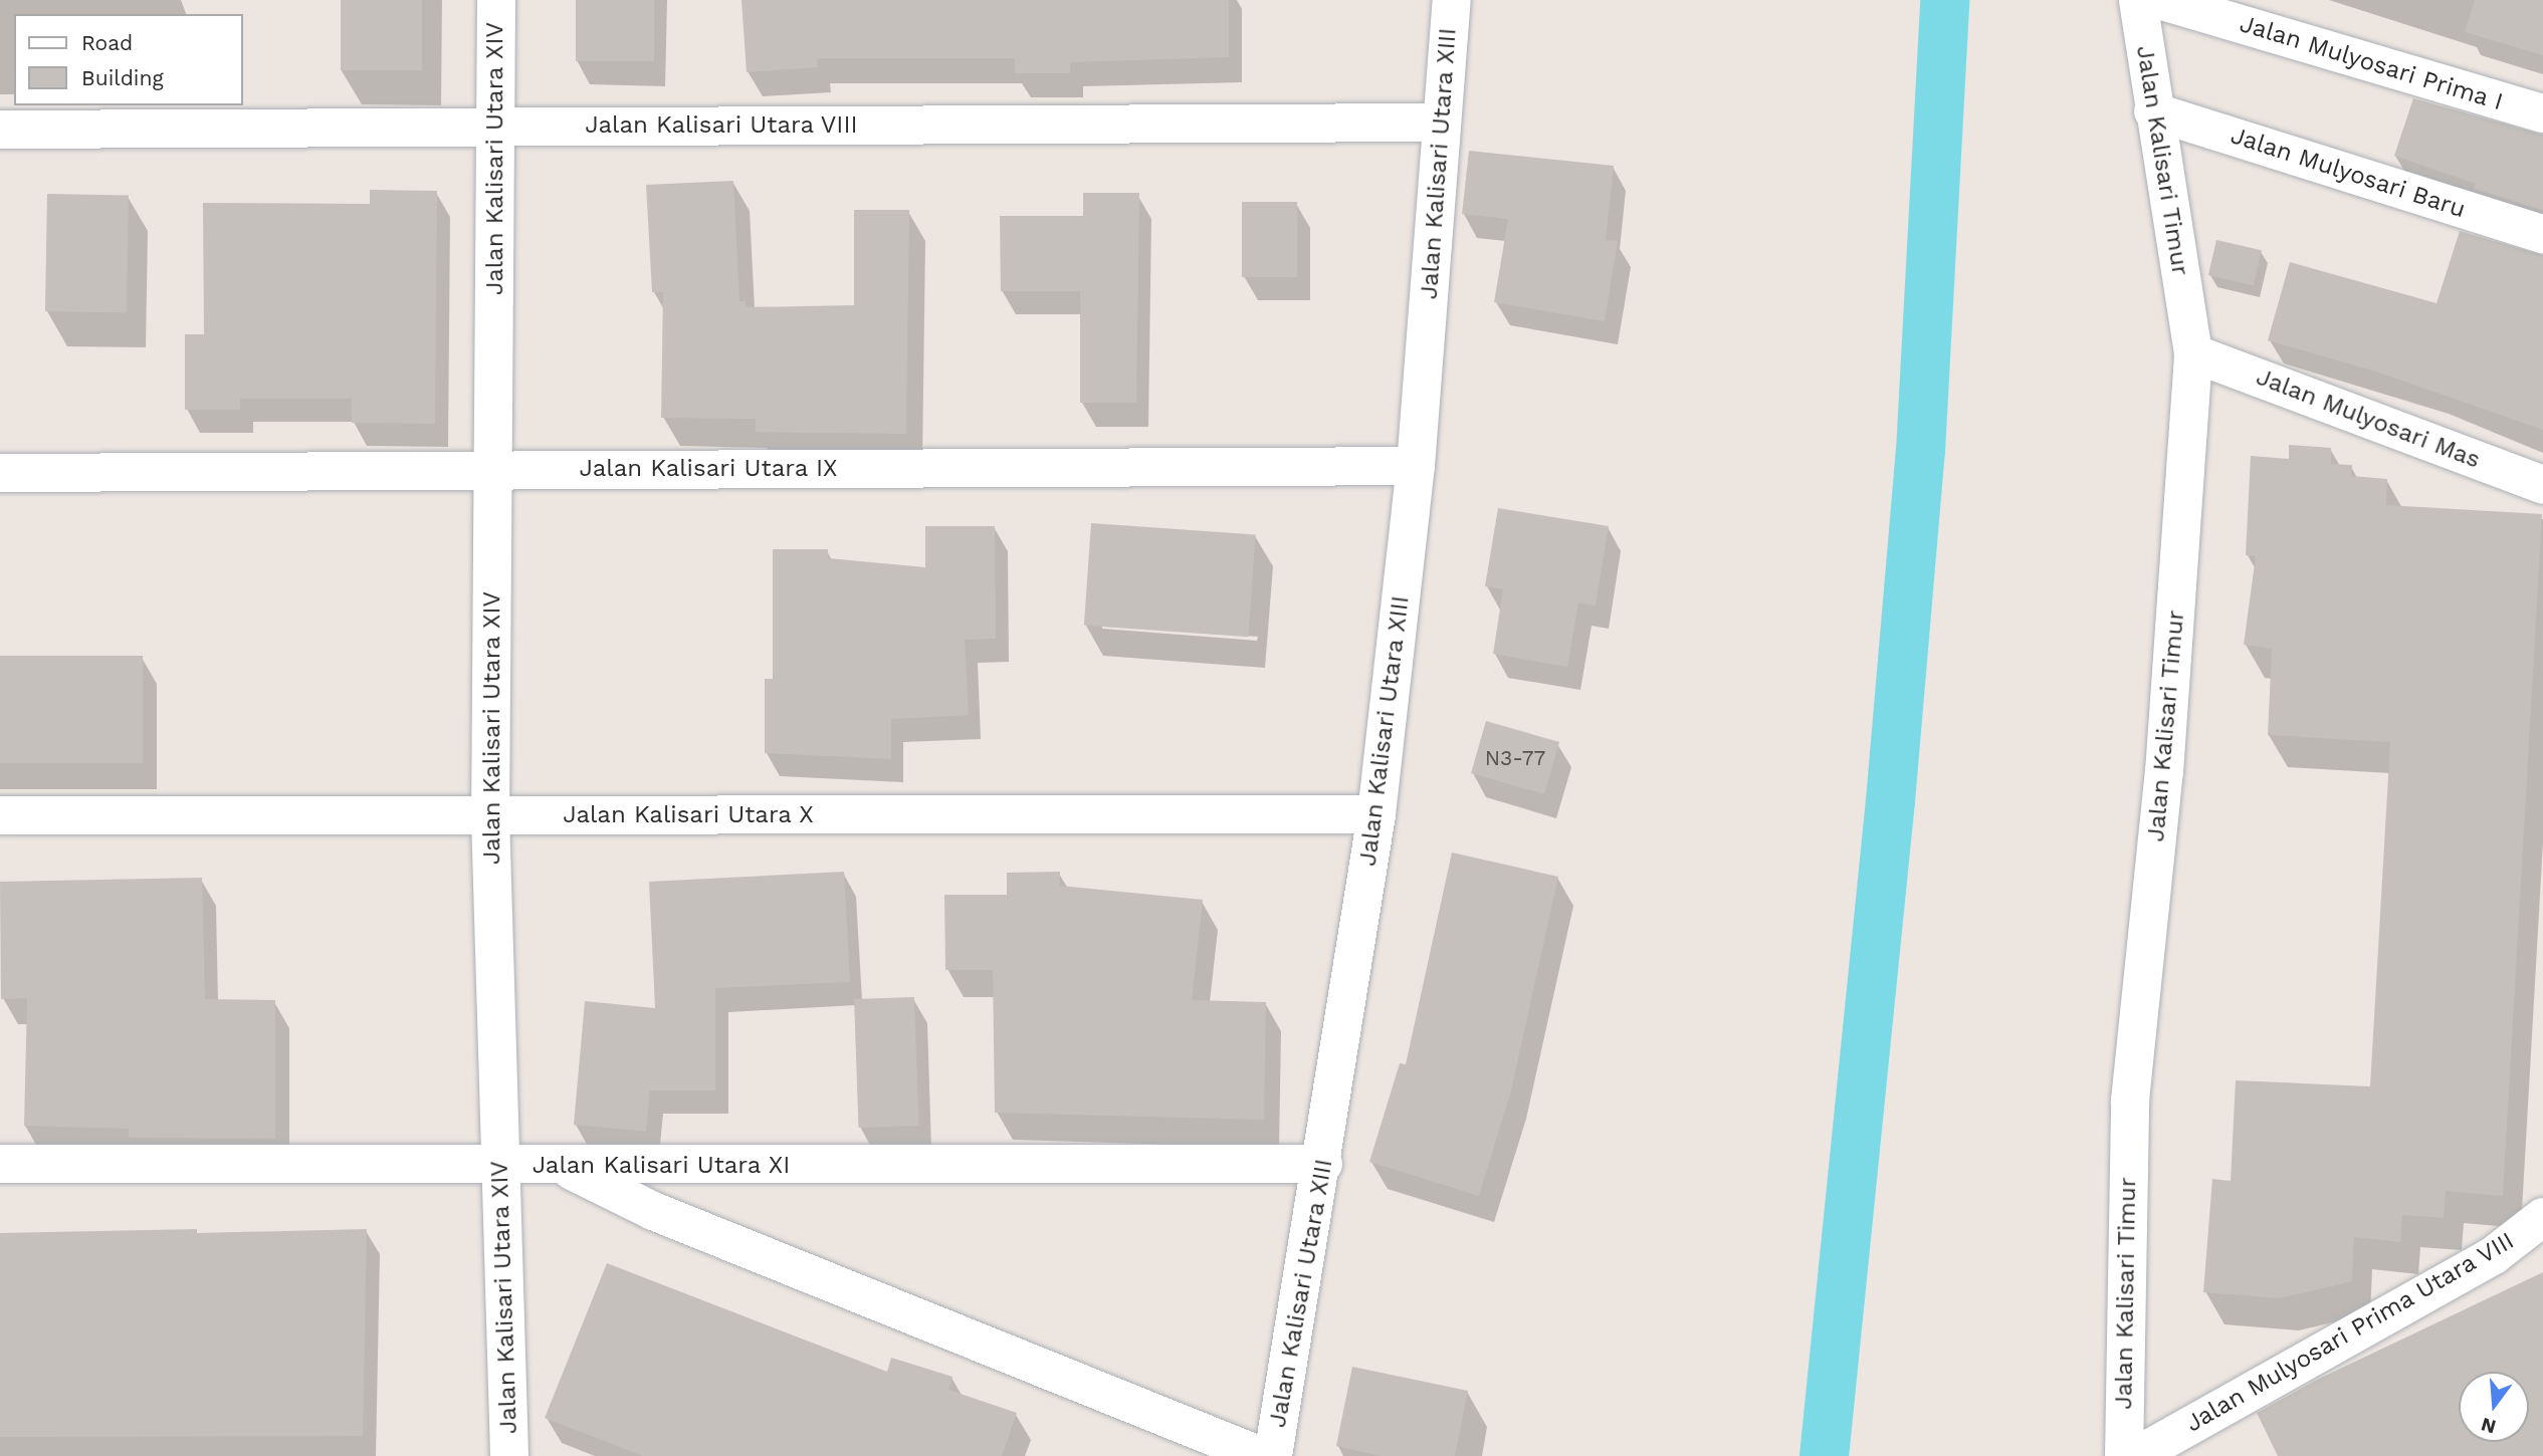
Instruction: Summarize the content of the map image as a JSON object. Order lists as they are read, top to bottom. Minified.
{"streets":{"street":["Jalan Mulyosari Prima I","Jalan Kalisari Utara VIII","Jalan Kalisari Utara XIV","Jalan Kalisari Timur","Jalan Kalisari Utara XIII","Jalan Mulyosari Baru","Jalan Mulyosari Mas","Jalan Kalisari Utara IX","Jalan Kalisari Utara X","Jalan Kalisari Utara XI","Jalan Mulyosari Prima Utara VIII"]},"crossings":[["Jalan Kalisari Utara VIII","Jalan Kalisari Utara XIV"],["Jalan Kalisari Utara VIII","Jalan Kalisari Utara XIII"],["Jalan Kalisari Utara XIV","Jalan Kalisari Utara IX"],["Jalan Kalisari Utara XIV","Jalan Kalisari Utara X"],["Jalan Kalisari Utara XIV","Jalan Kalisari Utara XI"],["Jalan Kalisari Timur","Jalan Mulyosari Baru"],["Jalan Kalisari Timur","Jalan Mulyosari Mas"],["Jalan Kalisari Timur","Jalan Mulyosari Prima Utara VIII"],["Jalan Kalisari Utara XIII","Jalan Kalisari Utara IX"],["Jalan Kalisari Utara XIII","Jalan Kalisari Utara X"],["Jalan Kalisari Utara XIII","Jalan Kalisari Utara XI"]],"house_numbers":["N3-77"],"legend":["Road","Building"],"north":"bottom"}
